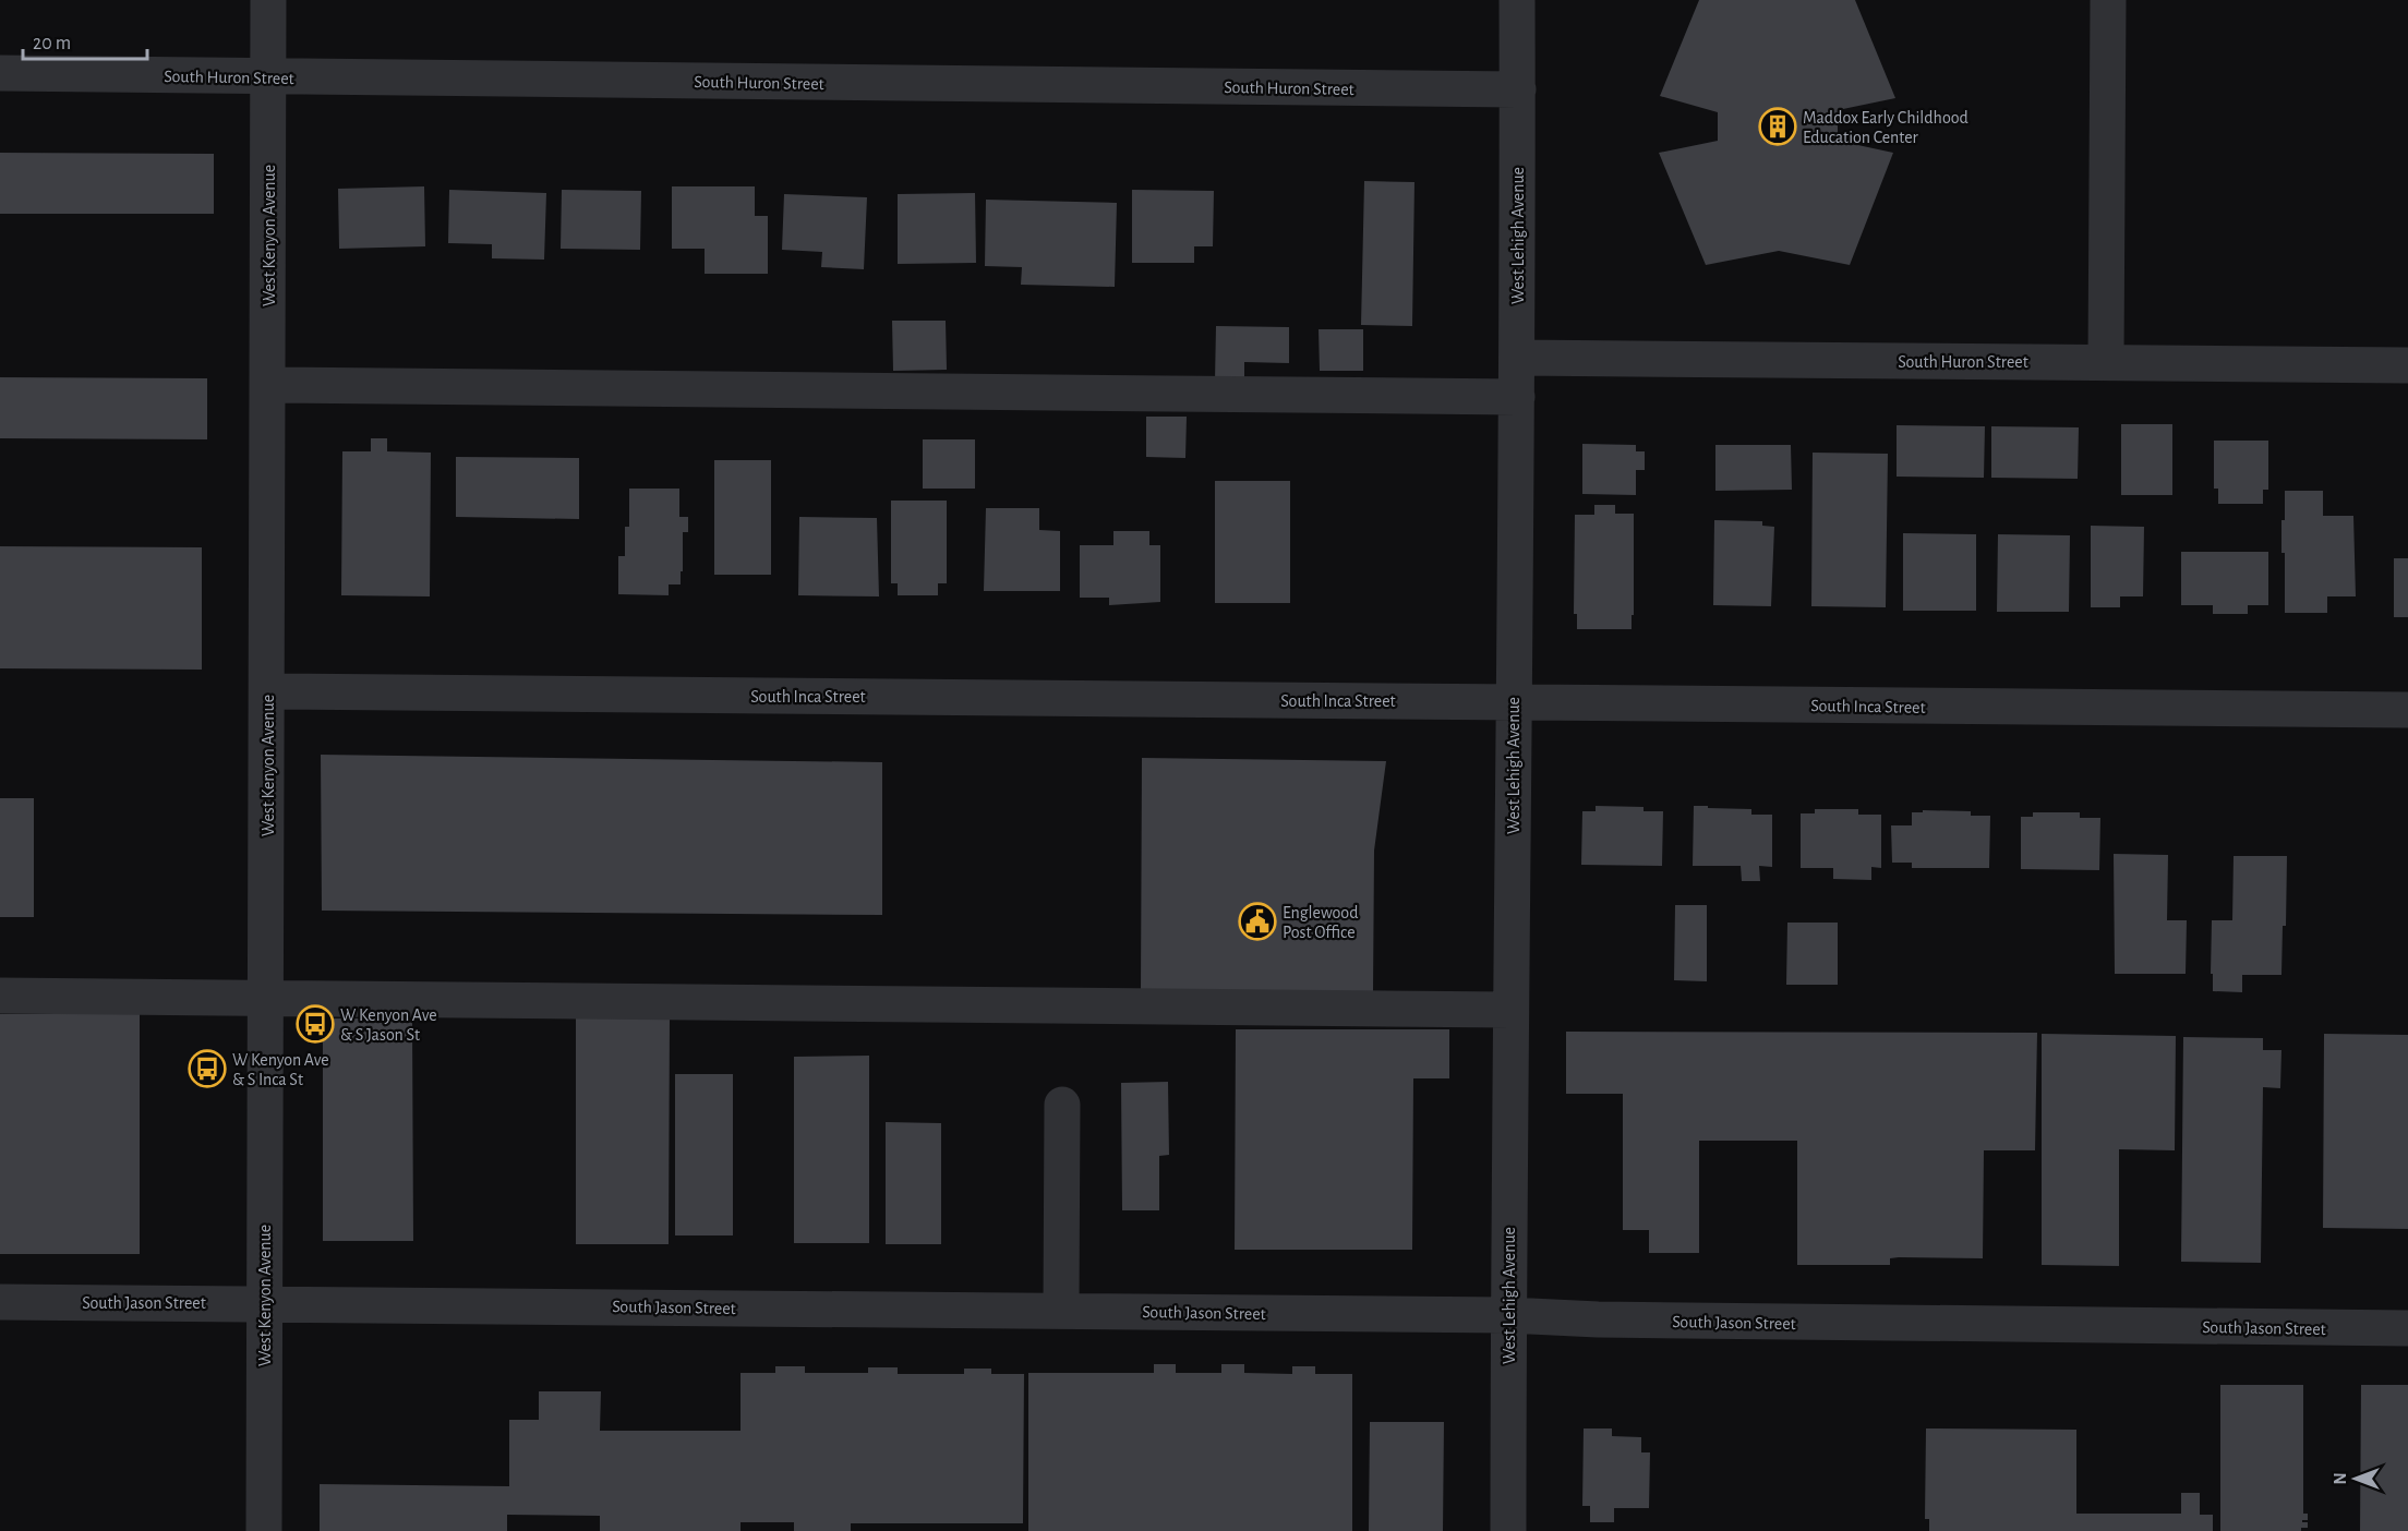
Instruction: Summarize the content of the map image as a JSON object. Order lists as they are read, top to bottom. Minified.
{"streets":{"street":["South Huron Street","West Kenyon Avenue","West Lehigh Avenue","South Inca Street","South Jason Street"]},"crossings":[["South Huron Street","West Kenyon Avenue"],["South Huron Street","West Lehigh Avenue"],["West Kenyon Avenue","South Inca Street"],["West Kenyon Avenue","South Jason Street"],["West Lehigh Avenue","South Inca Street"],["West Lehigh Avenue","South Jason Street"]],"places":{"building":["Maddox Early Childhood Education Center"],"public building":["Englewood Post Office"],"bus stop":["W Kenyon Ave & S Jason St","W Kenyon Ave & S Inca St"]},"scale_bar":"20 m","north":"left"}
